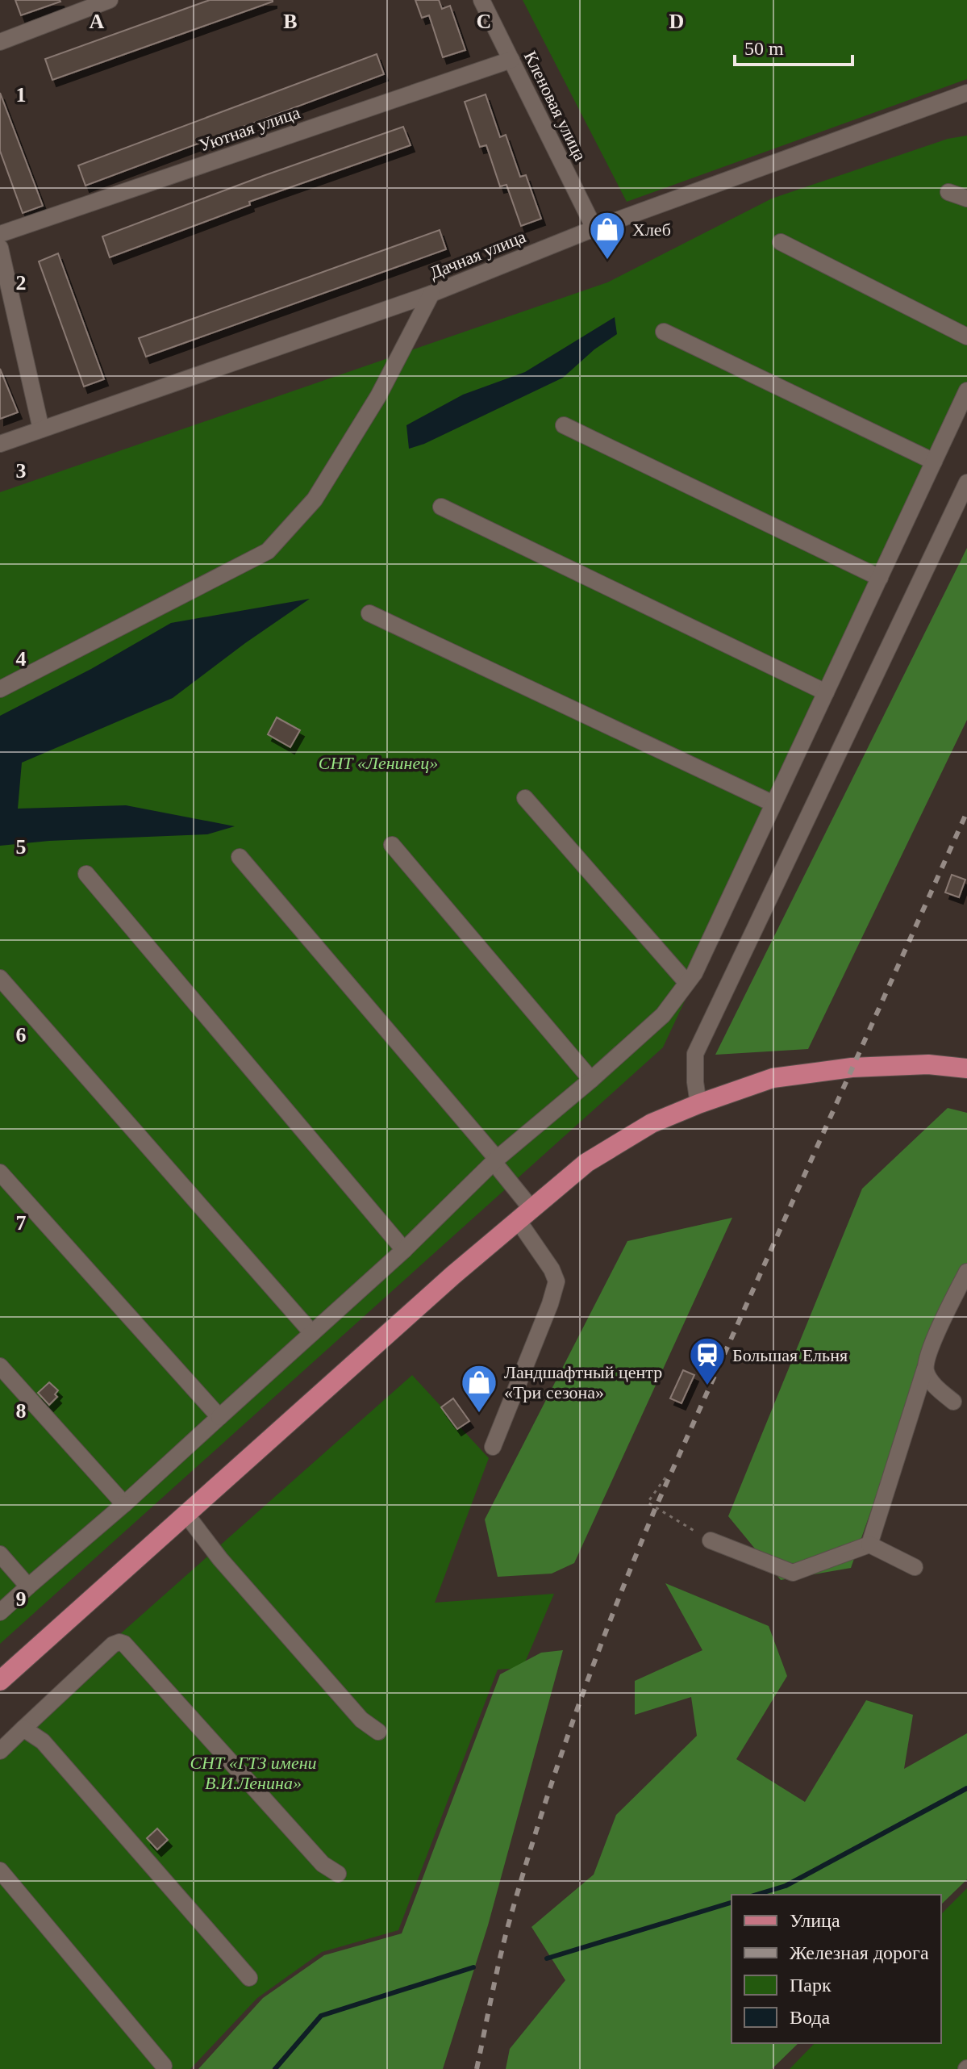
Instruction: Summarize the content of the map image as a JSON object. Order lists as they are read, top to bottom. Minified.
{"streets":{"street":["Кленовая улица","Уютная улица","Дачная улица"]},"crossings":[["Кленовая улица","Уютная улица"],["Кленовая улица","Дачная улица"]],"parks":["СНТ «Ленинец»","СНТ «ГТЗ имени В.И.Ленина»"],"places":{"shop":["Хлеб","Ландшафтный центр «Три сезона»"],"station":["Большая Ельня"]},"legend":["Улица","Железная дорога","Парк","Вода"],"scale_bar":"50 m","grid":{"columns":["A","B","C","D"],"rows":["1","2","3","4","5","6","7","8","9"]}}
